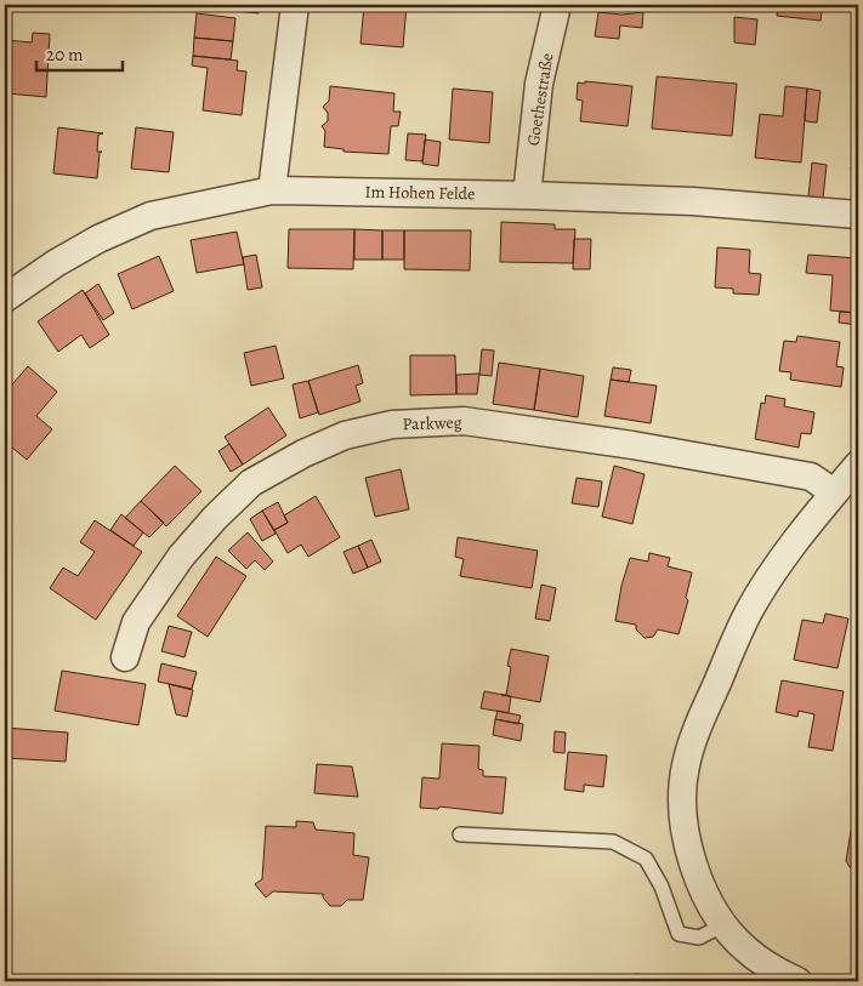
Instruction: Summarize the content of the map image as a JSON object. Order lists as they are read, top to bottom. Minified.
{"streets":{"street":["Goethestraße","Im Hohen Felde","Parkweg"]},"crossings":[["Goethestraße","Im Hohen Felde"]],"scale_bar":"20 m"}
